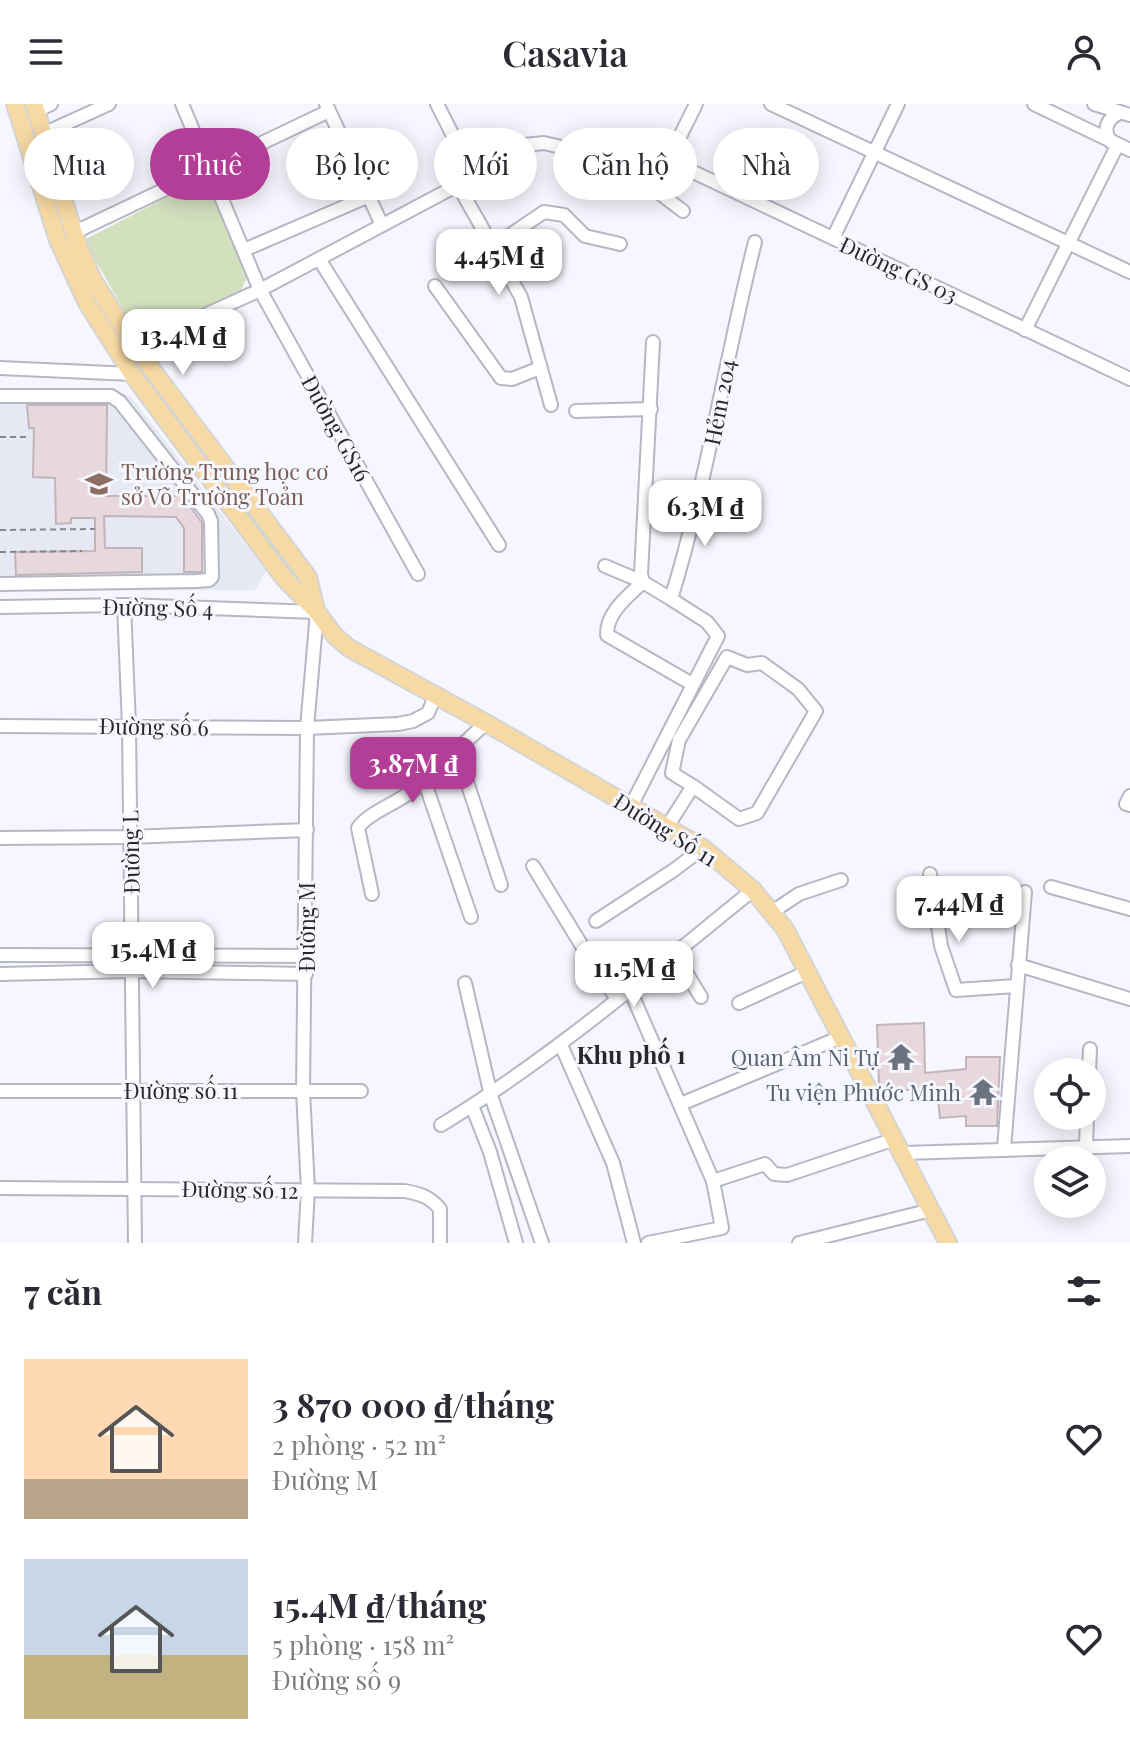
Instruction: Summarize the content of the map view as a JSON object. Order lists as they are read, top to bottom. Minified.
{"streets":{"main road":["Đường Số 11"],"street":["Đường GS 03","Hẻm 204","Đường GS16","Đường Số 4","Đường số 6","Đường L","Đường M","Đường số 11","Đường số 12"]},"crossings":[["Đường Số 4","Đường L"],["Đường Số 4","Đường M"],["Đường số 6","Đường Số 11"],["Đường số 6","Đường L"],["Đường số 6","Đường M"],["Đường L","Đường số 11"],["Đường L","Đường số 12"],["Đường M","Đường số 11"],["Đường M","Đường số 12"]],"districts":["Khu phố 1"],"places":{"school or university":["Trường Trung học cơ sở Võ Trường Toản"],"temple":["Quan Âm Ni Tự","Tu viện Phước Minh"]},"page":{"header":"Casavia","chip":["Mua","Thuê","Bộ lọc","Mới","Căn hộ","Nhà"],"price":["4.45M ₫","13.4M ₫","6.3M ₫","3.87M ₫","7.44M ₫","15.4M ₫","11.5M ₫"],"heading":"7 căn","list":[{"name":"3 870 000 ₫/tháng","note":"2 phòng · 52 m² · Đường M"},{"name":"15.4M ₫/tháng","note":"5 phòng · 158 m² · Đường số 9"}]}}
